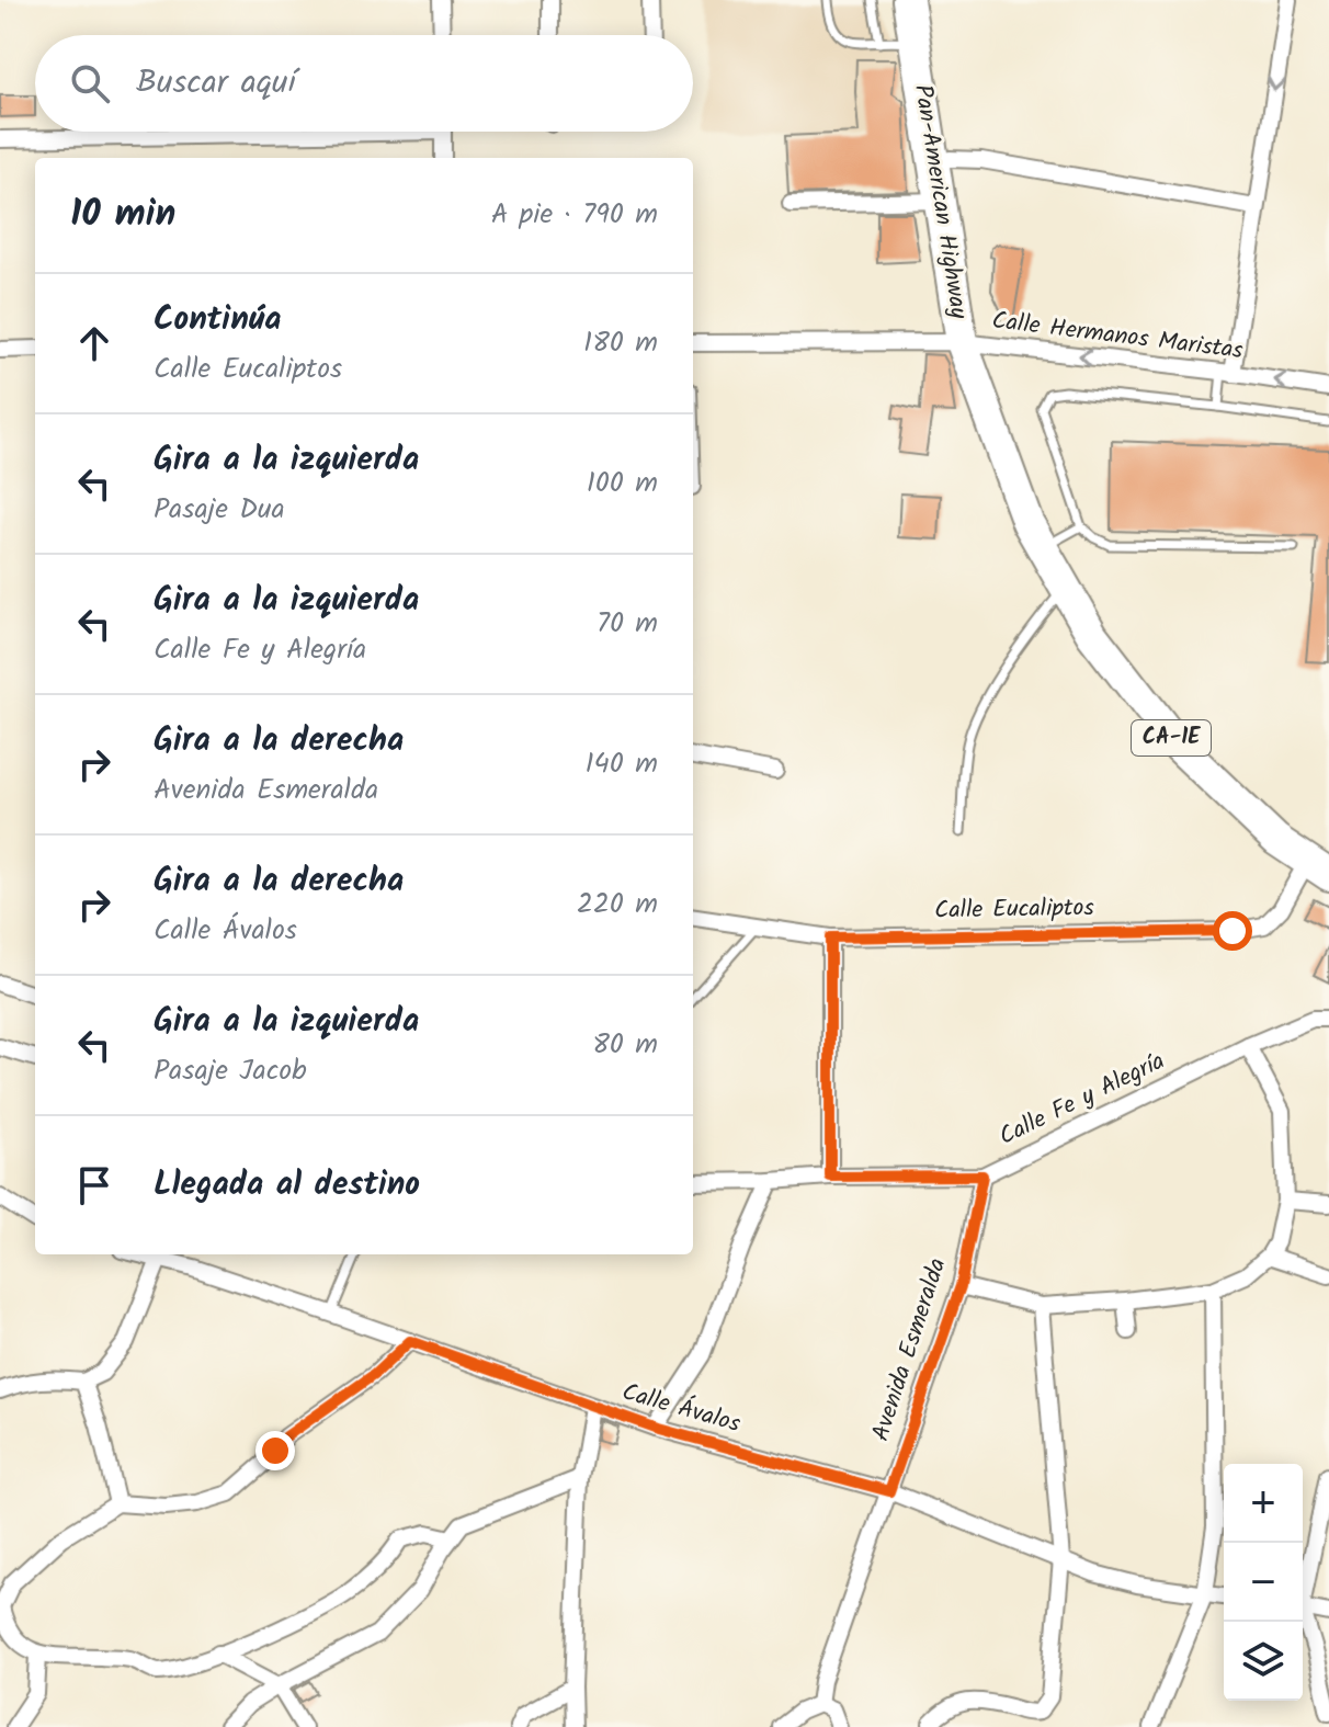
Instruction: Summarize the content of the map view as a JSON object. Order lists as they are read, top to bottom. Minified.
{"streets":{"highway":["Pan-American Highway","CA-1E"],"street":["Calle Hermanos Maristas","Calle Eucaliptos","Calle Fe y Alegría","Avenida Esmeralda","Calle Ávalos"]},"crossings":[["Pan-American Highway","Calle Hermanos Maristas"],["Pan-American Highway","Calle Eucaliptos"],["Calle Fe y Alegría","Avenida Esmeralda"],["Avenida Esmeralda","Calle Ávalos"]],"one_way":["Calle Hermanos Maristas"],"page":{"search":"Buscar aquí","heading":["10 min","A pie · 790 m"],"list":[["Continúa","Calle Eucaliptos","180 m"],["Gira a la izquierda","Pasaje Dua","100 m"],["Gira a la izquierda","Calle Fe y Alegría","70 m"],["Gira a la derecha","Avenida Esmeralda","140 m"],["Gira a la derecha","Calle Ávalos","220 m"],["Gira a la izquierda","Pasaje Jacob","80 m"],"Llegada al destino"],"map_buttons":["+","−"]}}
